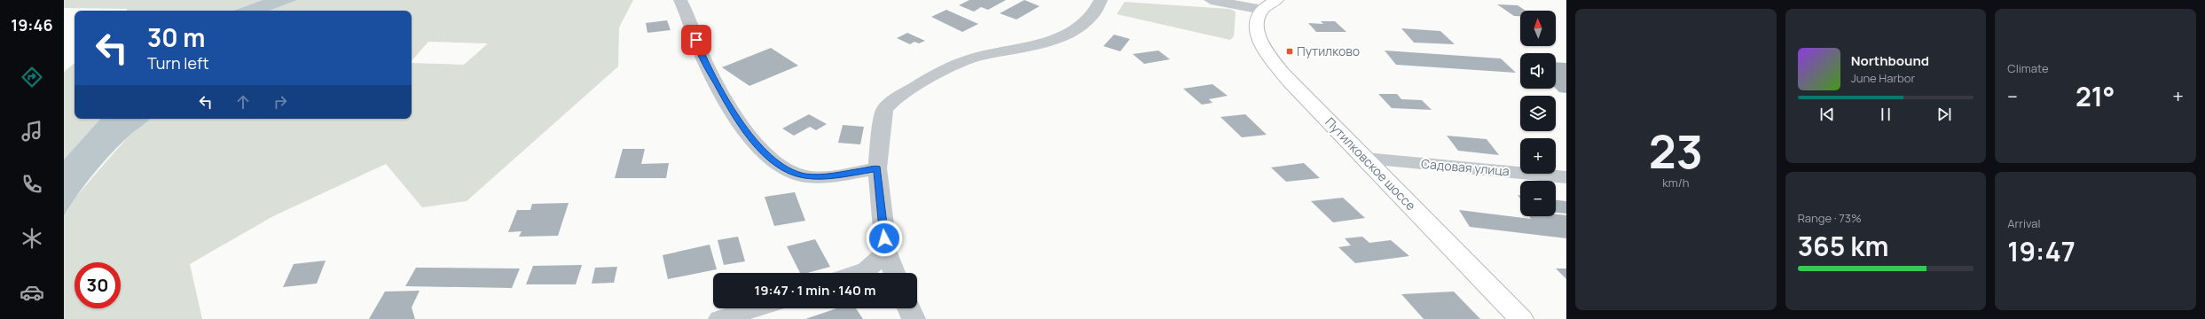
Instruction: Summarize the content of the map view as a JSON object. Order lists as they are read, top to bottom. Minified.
{"streets":{"main road":["Путилковское шоссе"],"street":["Садовая улица"]},"crossings":[["Путилковское шоссе","Садовая улица"]],"places":{"transit":["Путилково"]},"north":"top","page":{"tabs":"19:46","tile":[["23","km/h"],"Climate",["Range · 73%","365 km"],["Arrival","19:47"]],"map_buttons":["+","−"],"turn":["30 m","Turn left"],"song":["Northbound","June Harbor"],"heat":["−","21°","+"],"limit":"30","trip":"19:47 · 1 min · 140 m"}}
